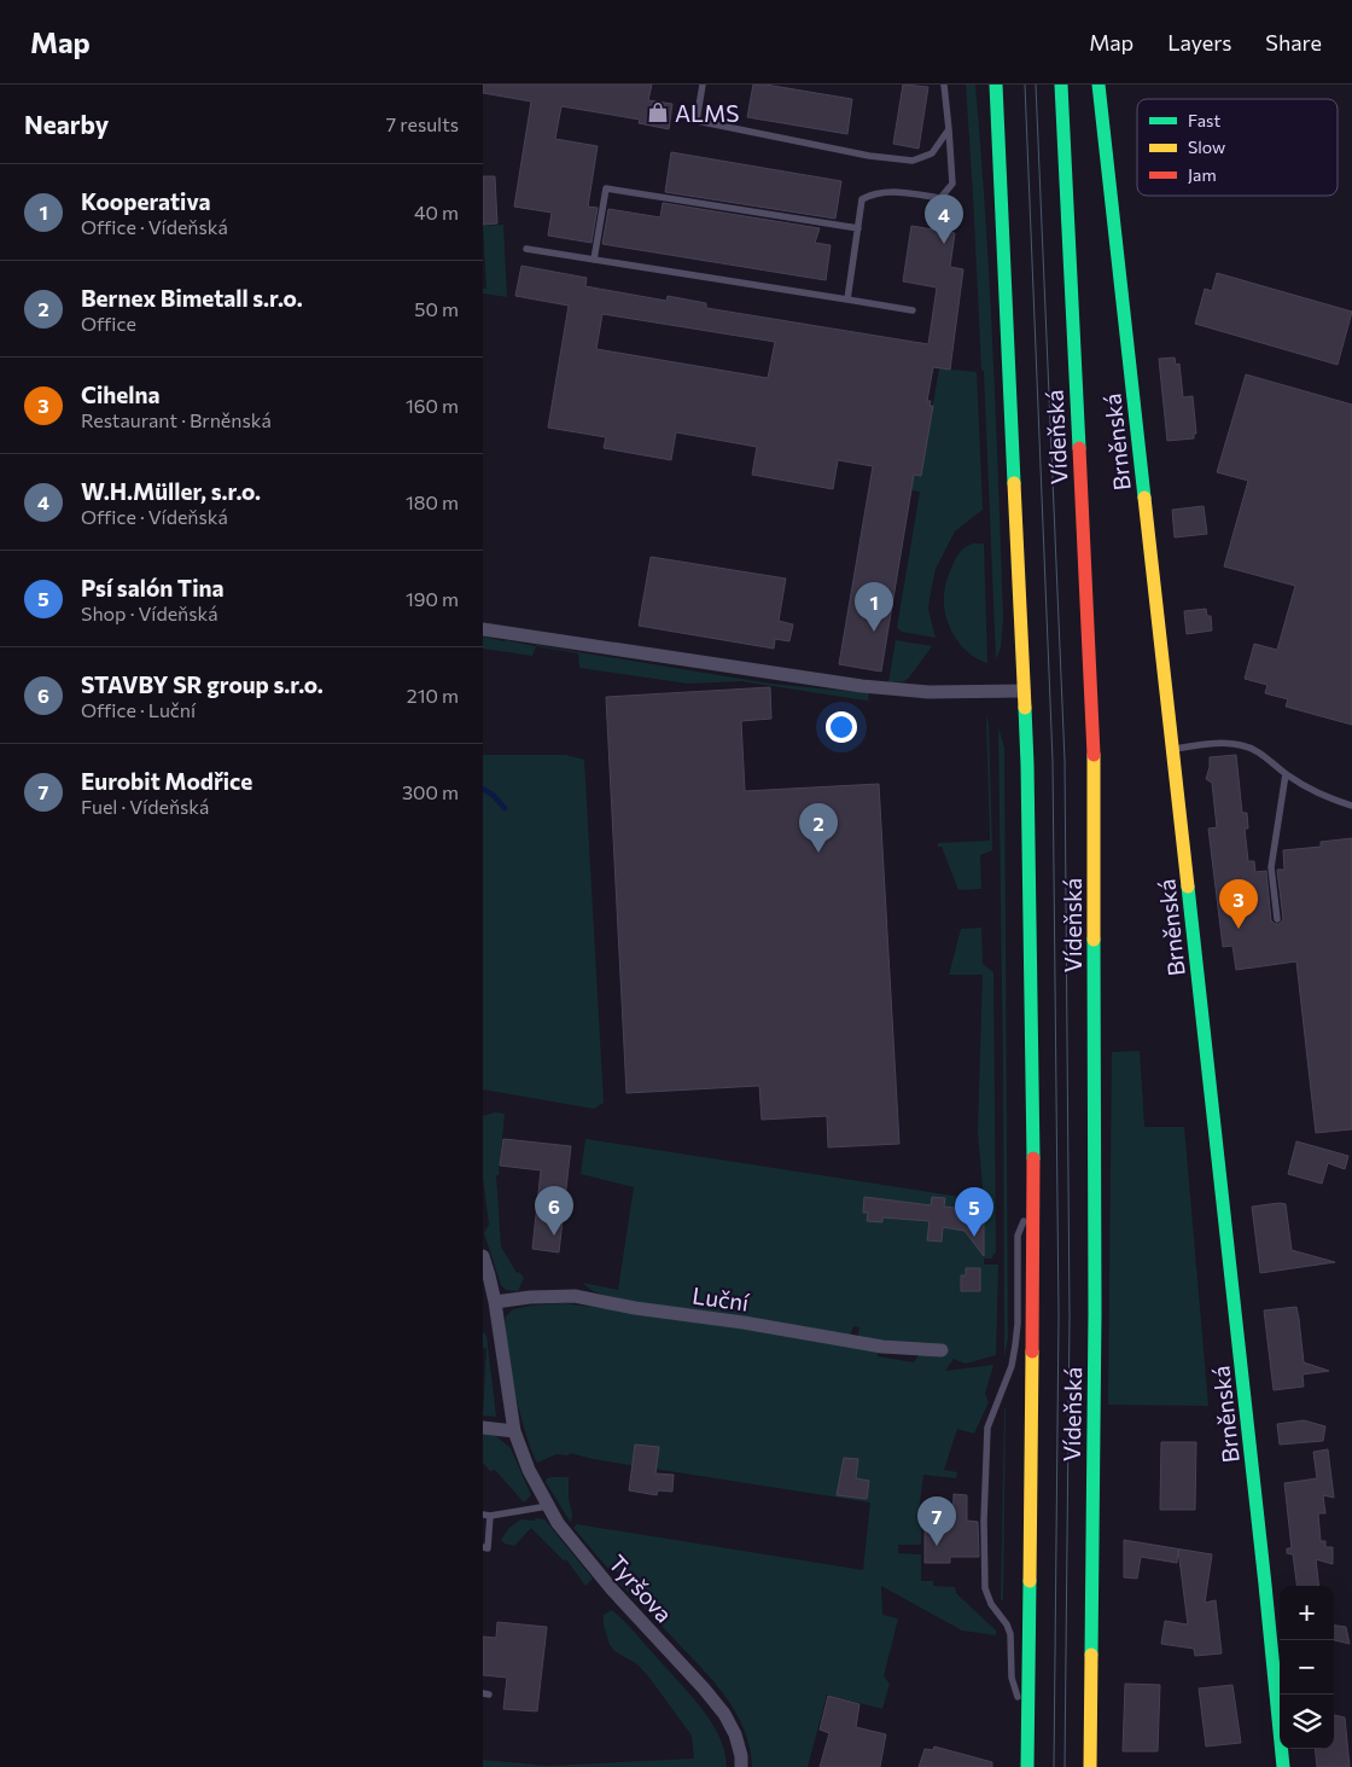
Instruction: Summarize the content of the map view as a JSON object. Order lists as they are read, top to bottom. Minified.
{"streets":{"main road":["Vídeňská","Brněnská"],"street":["Luční","Tyršova"]},"crossings":[["Luční","Tyršova"]],"places":{"shop":["ALMS"]},"legend":["Fast","Slow","Jam"],"page":{"header":"Map","nav":["Map","Layers","Share"],"heading":["Nearby","7 results"],"list":[{"mark":"1","name":"Kooperativa","note":"Office · Vídeňská","value":"40 m"},{"mark":"2","name":"Bernex Bimetall s.r.o.","note":"Office","value":"50 m"},{"mark":"3","name":"Cihelna","note":"Restaurant · Brněnská","value":"160 m"},{"mark":"4","name":"W.H.Müller, s.r.o.","note":"Office · Vídeňská","value":"180 m"},{"mark":"5","name":"Psí salón Tina","note":"Shop · Vídeňská","value":"190 m"},{"mark":"6","name":"STAVBY SR group s.r.o.","note":"Office · Luční","value":"210 m"},{"mark":"7","name":"Eurobit Modřice","note":"Fuel · Vídeňská","value":"300 m"}],"pins":["4","1","2","3","6","5","7"],"map_buttons":["+","−"]}}
